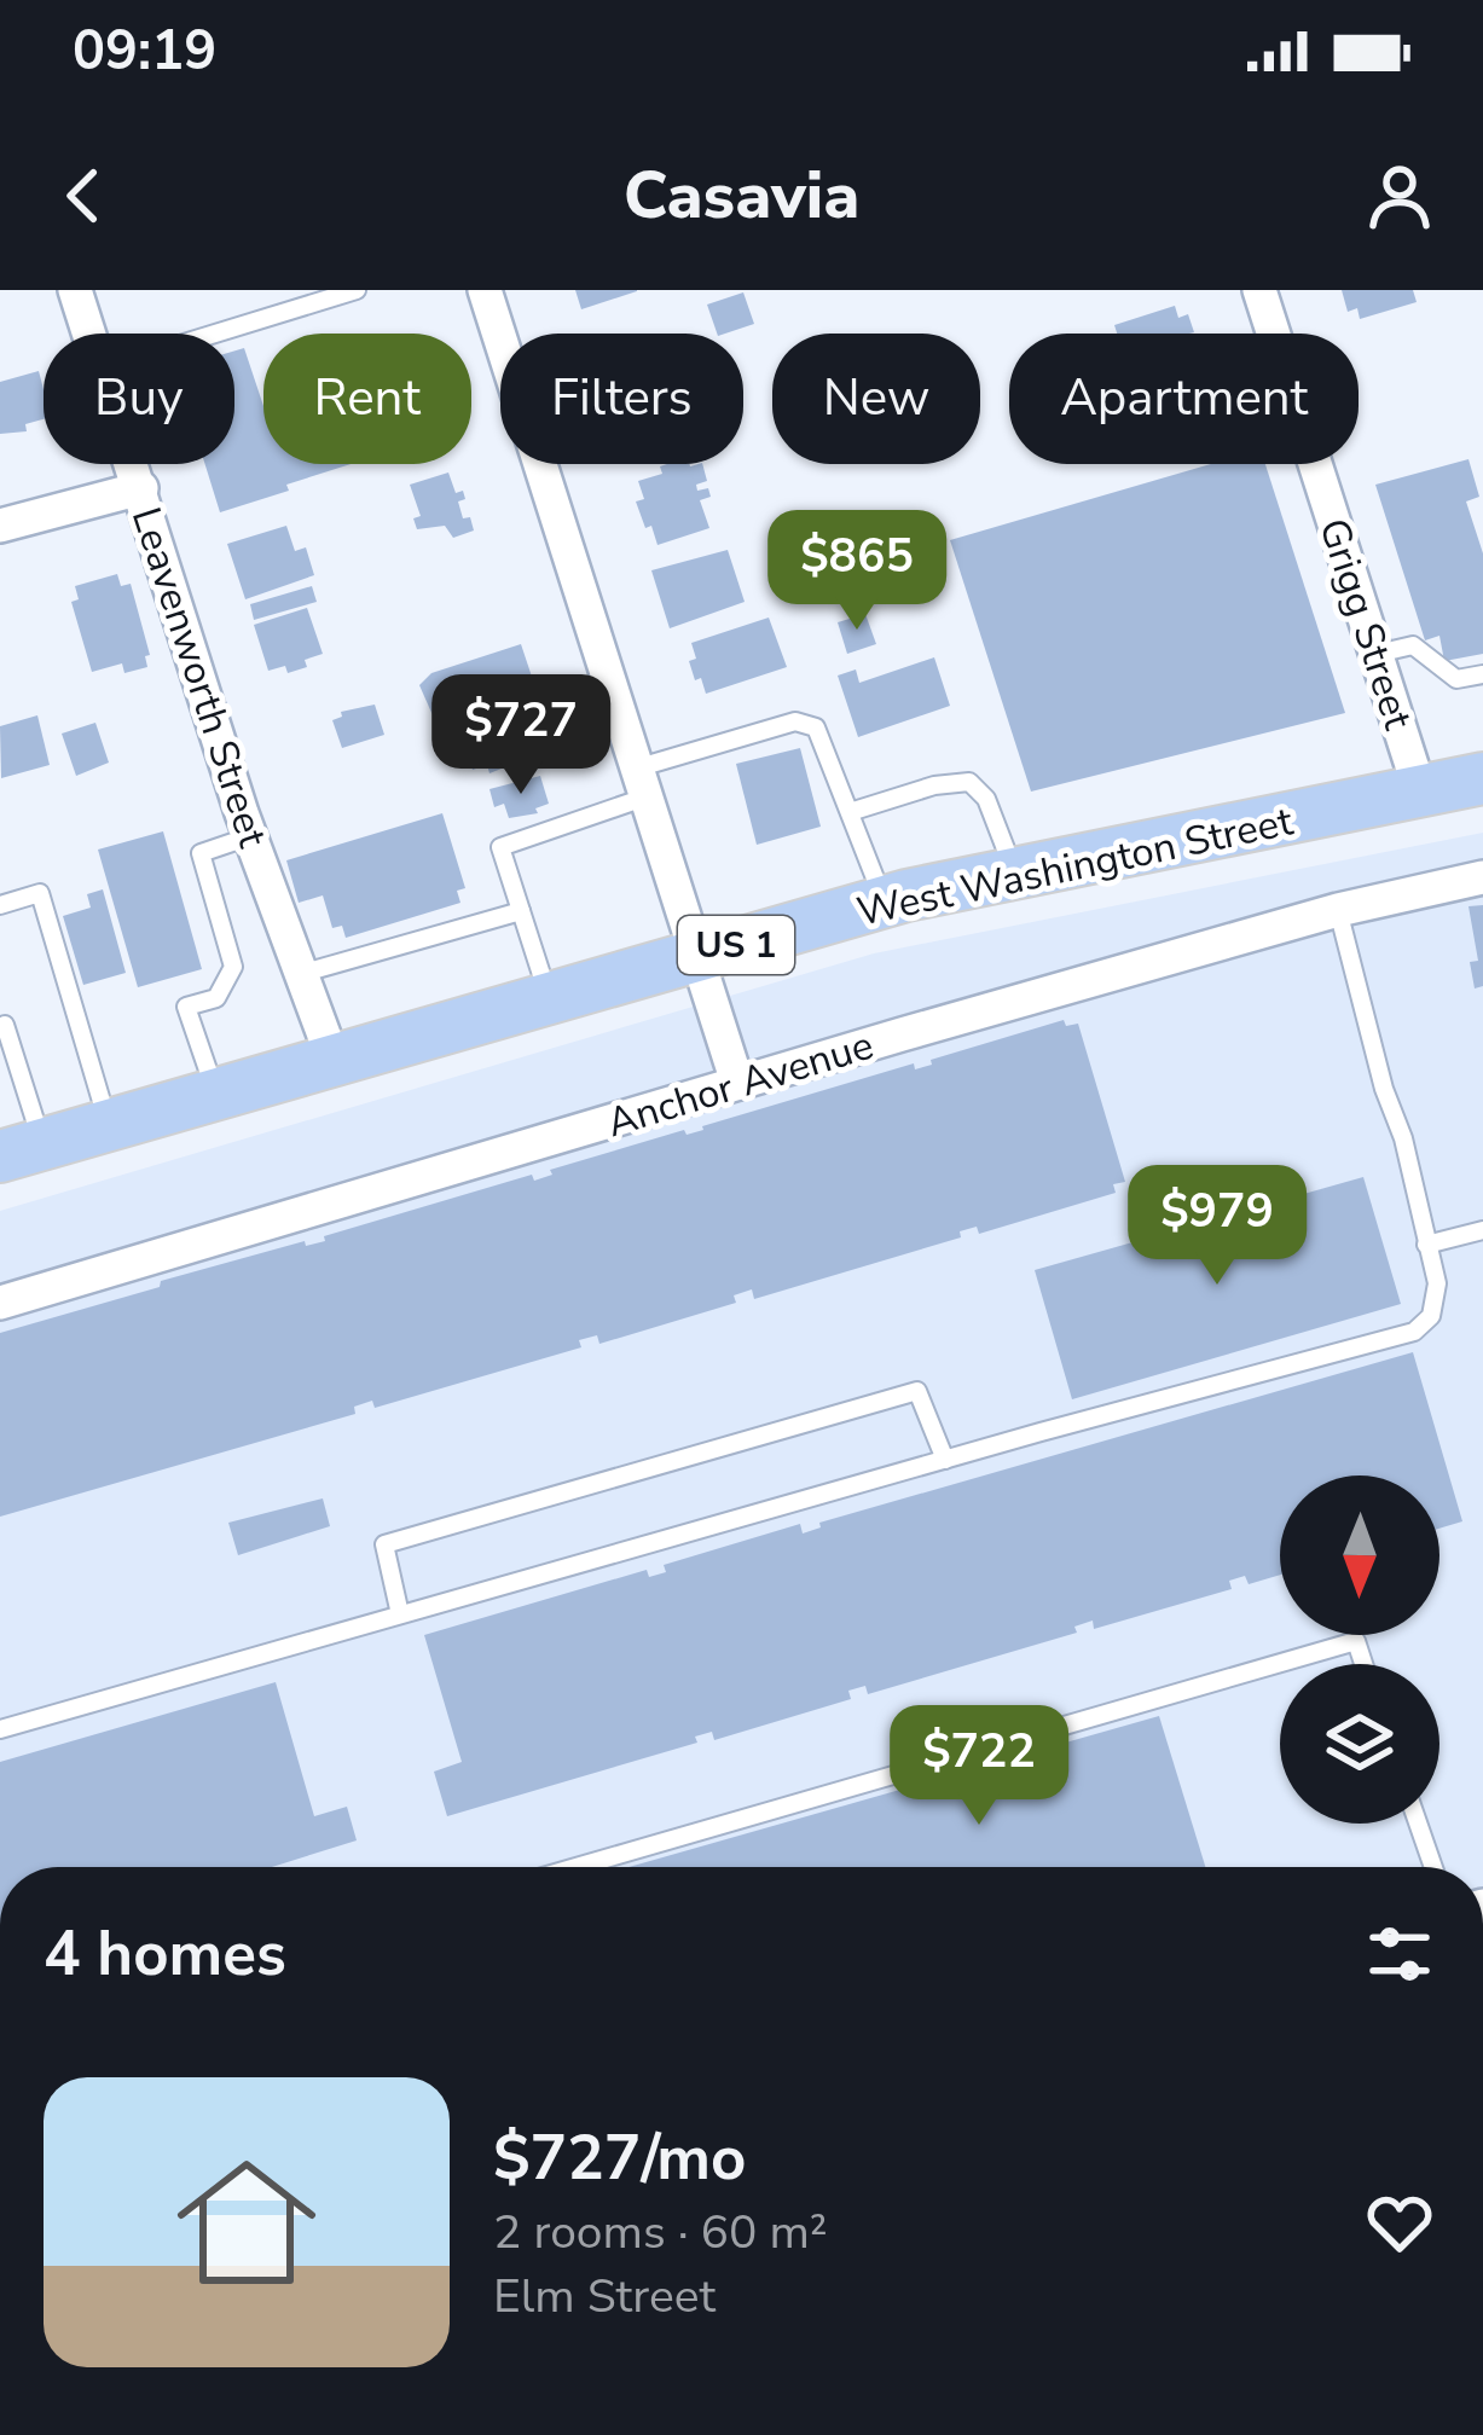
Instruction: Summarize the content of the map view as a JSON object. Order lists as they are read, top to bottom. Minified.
{"streets":{"main road":["West Washington Street","US 1"],"street":["Grigg Street","Leavenworth Street","Anchor Avenue"]},"crossings":[["Grigg Street","West Washington Street"],["Leavenworth Street","West Washington Street"]],"north":"bottom","page":{"status":"09:19","header":"Casavia","chip":["Buy","Rent","Filters","New","Apartment"],"price":["$865","$727","$979","$722"],"heading":"4 homes","list":[{"name":"$727/mo","note":"2 rooms · 60 m² · Elm Street"}]}}
